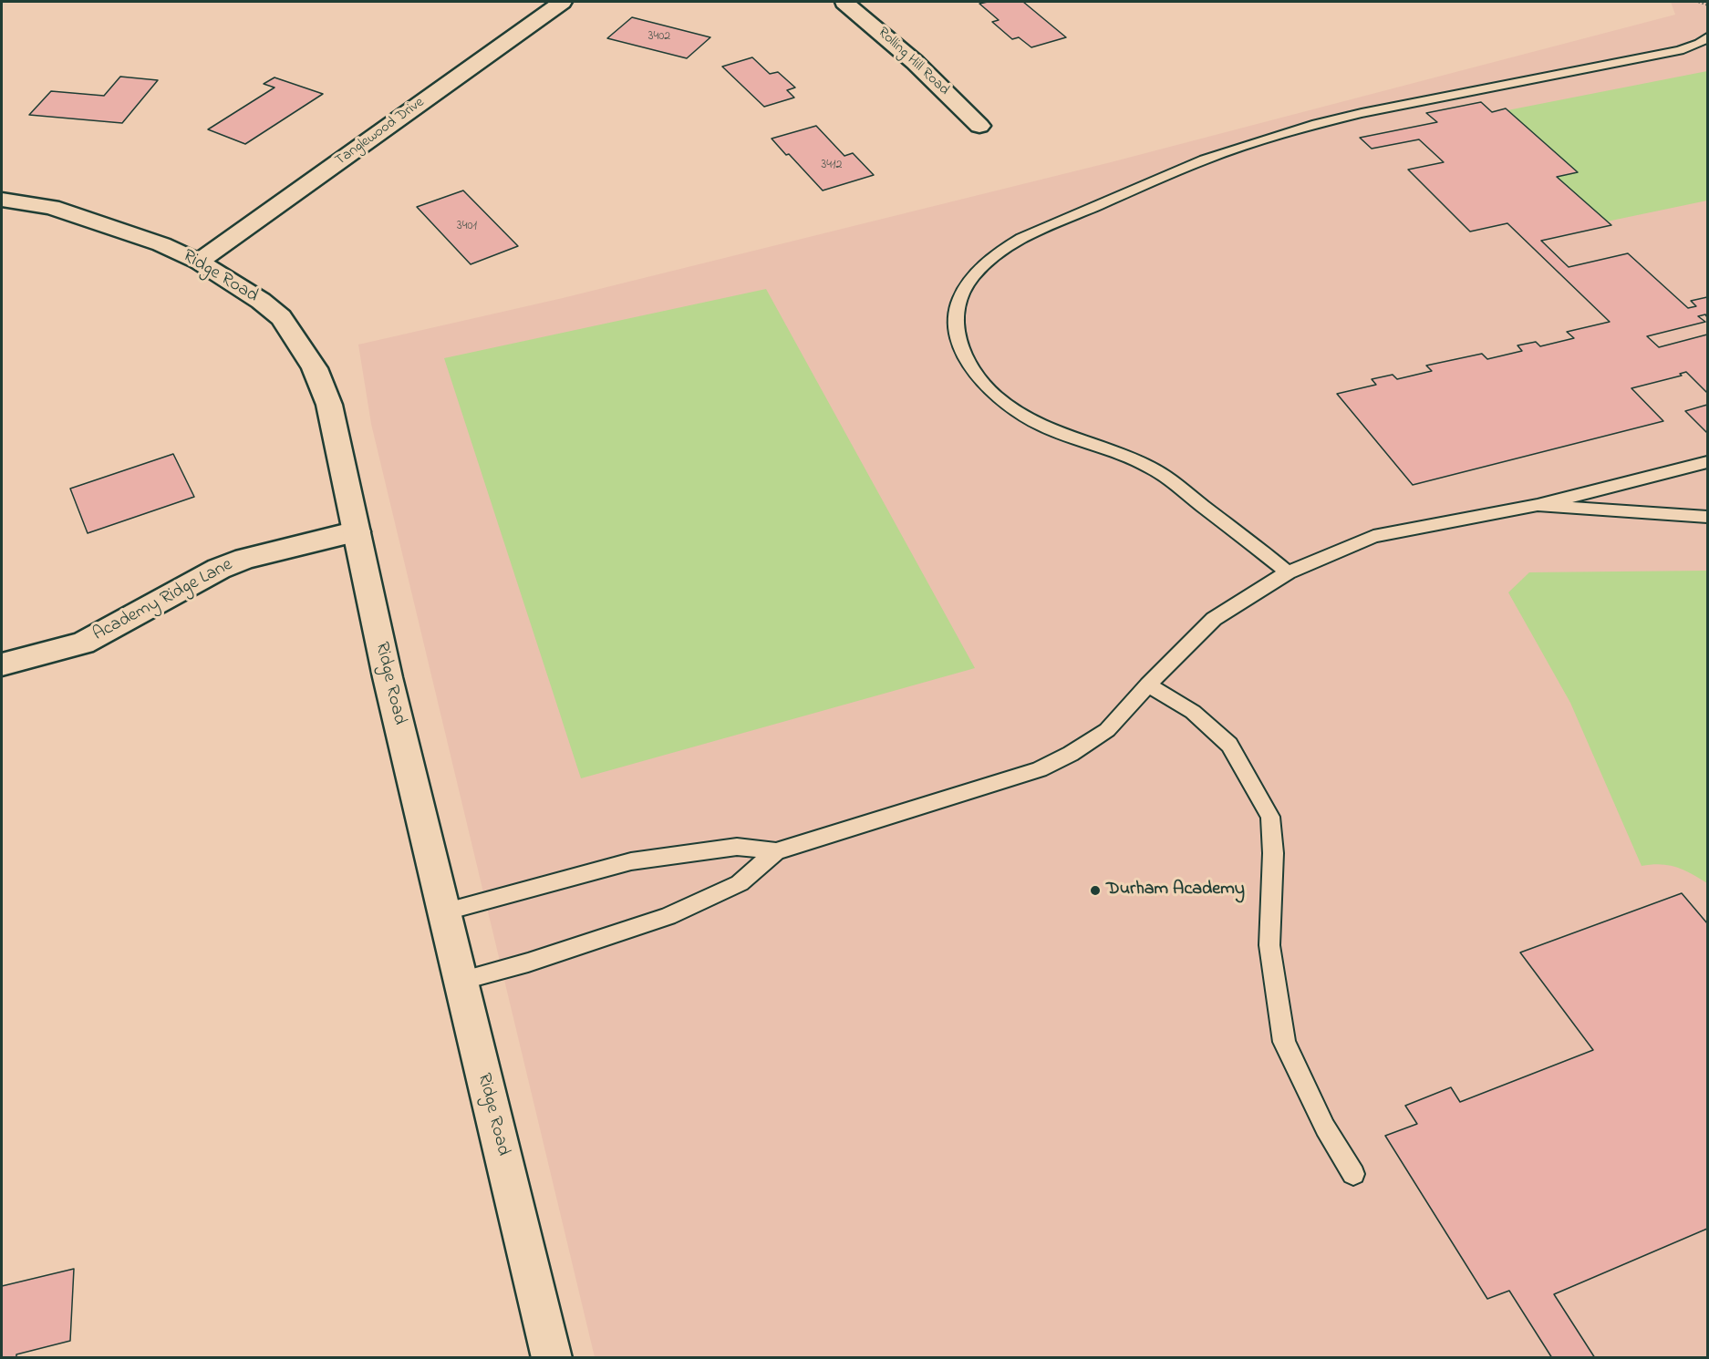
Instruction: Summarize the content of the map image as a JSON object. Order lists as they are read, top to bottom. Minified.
{"streets":{"street":["Rolling Hill Road","Tanglewood Drive","Ridge Road","Academy Ridge Lane"]},"crossings":[["Tanglewood Drive","Ridge Road"],["Ridge Road","Academy Ridge Lane"]],"places":["Durham Academy"],"house_numbers":["3402","3412","3401"]}
